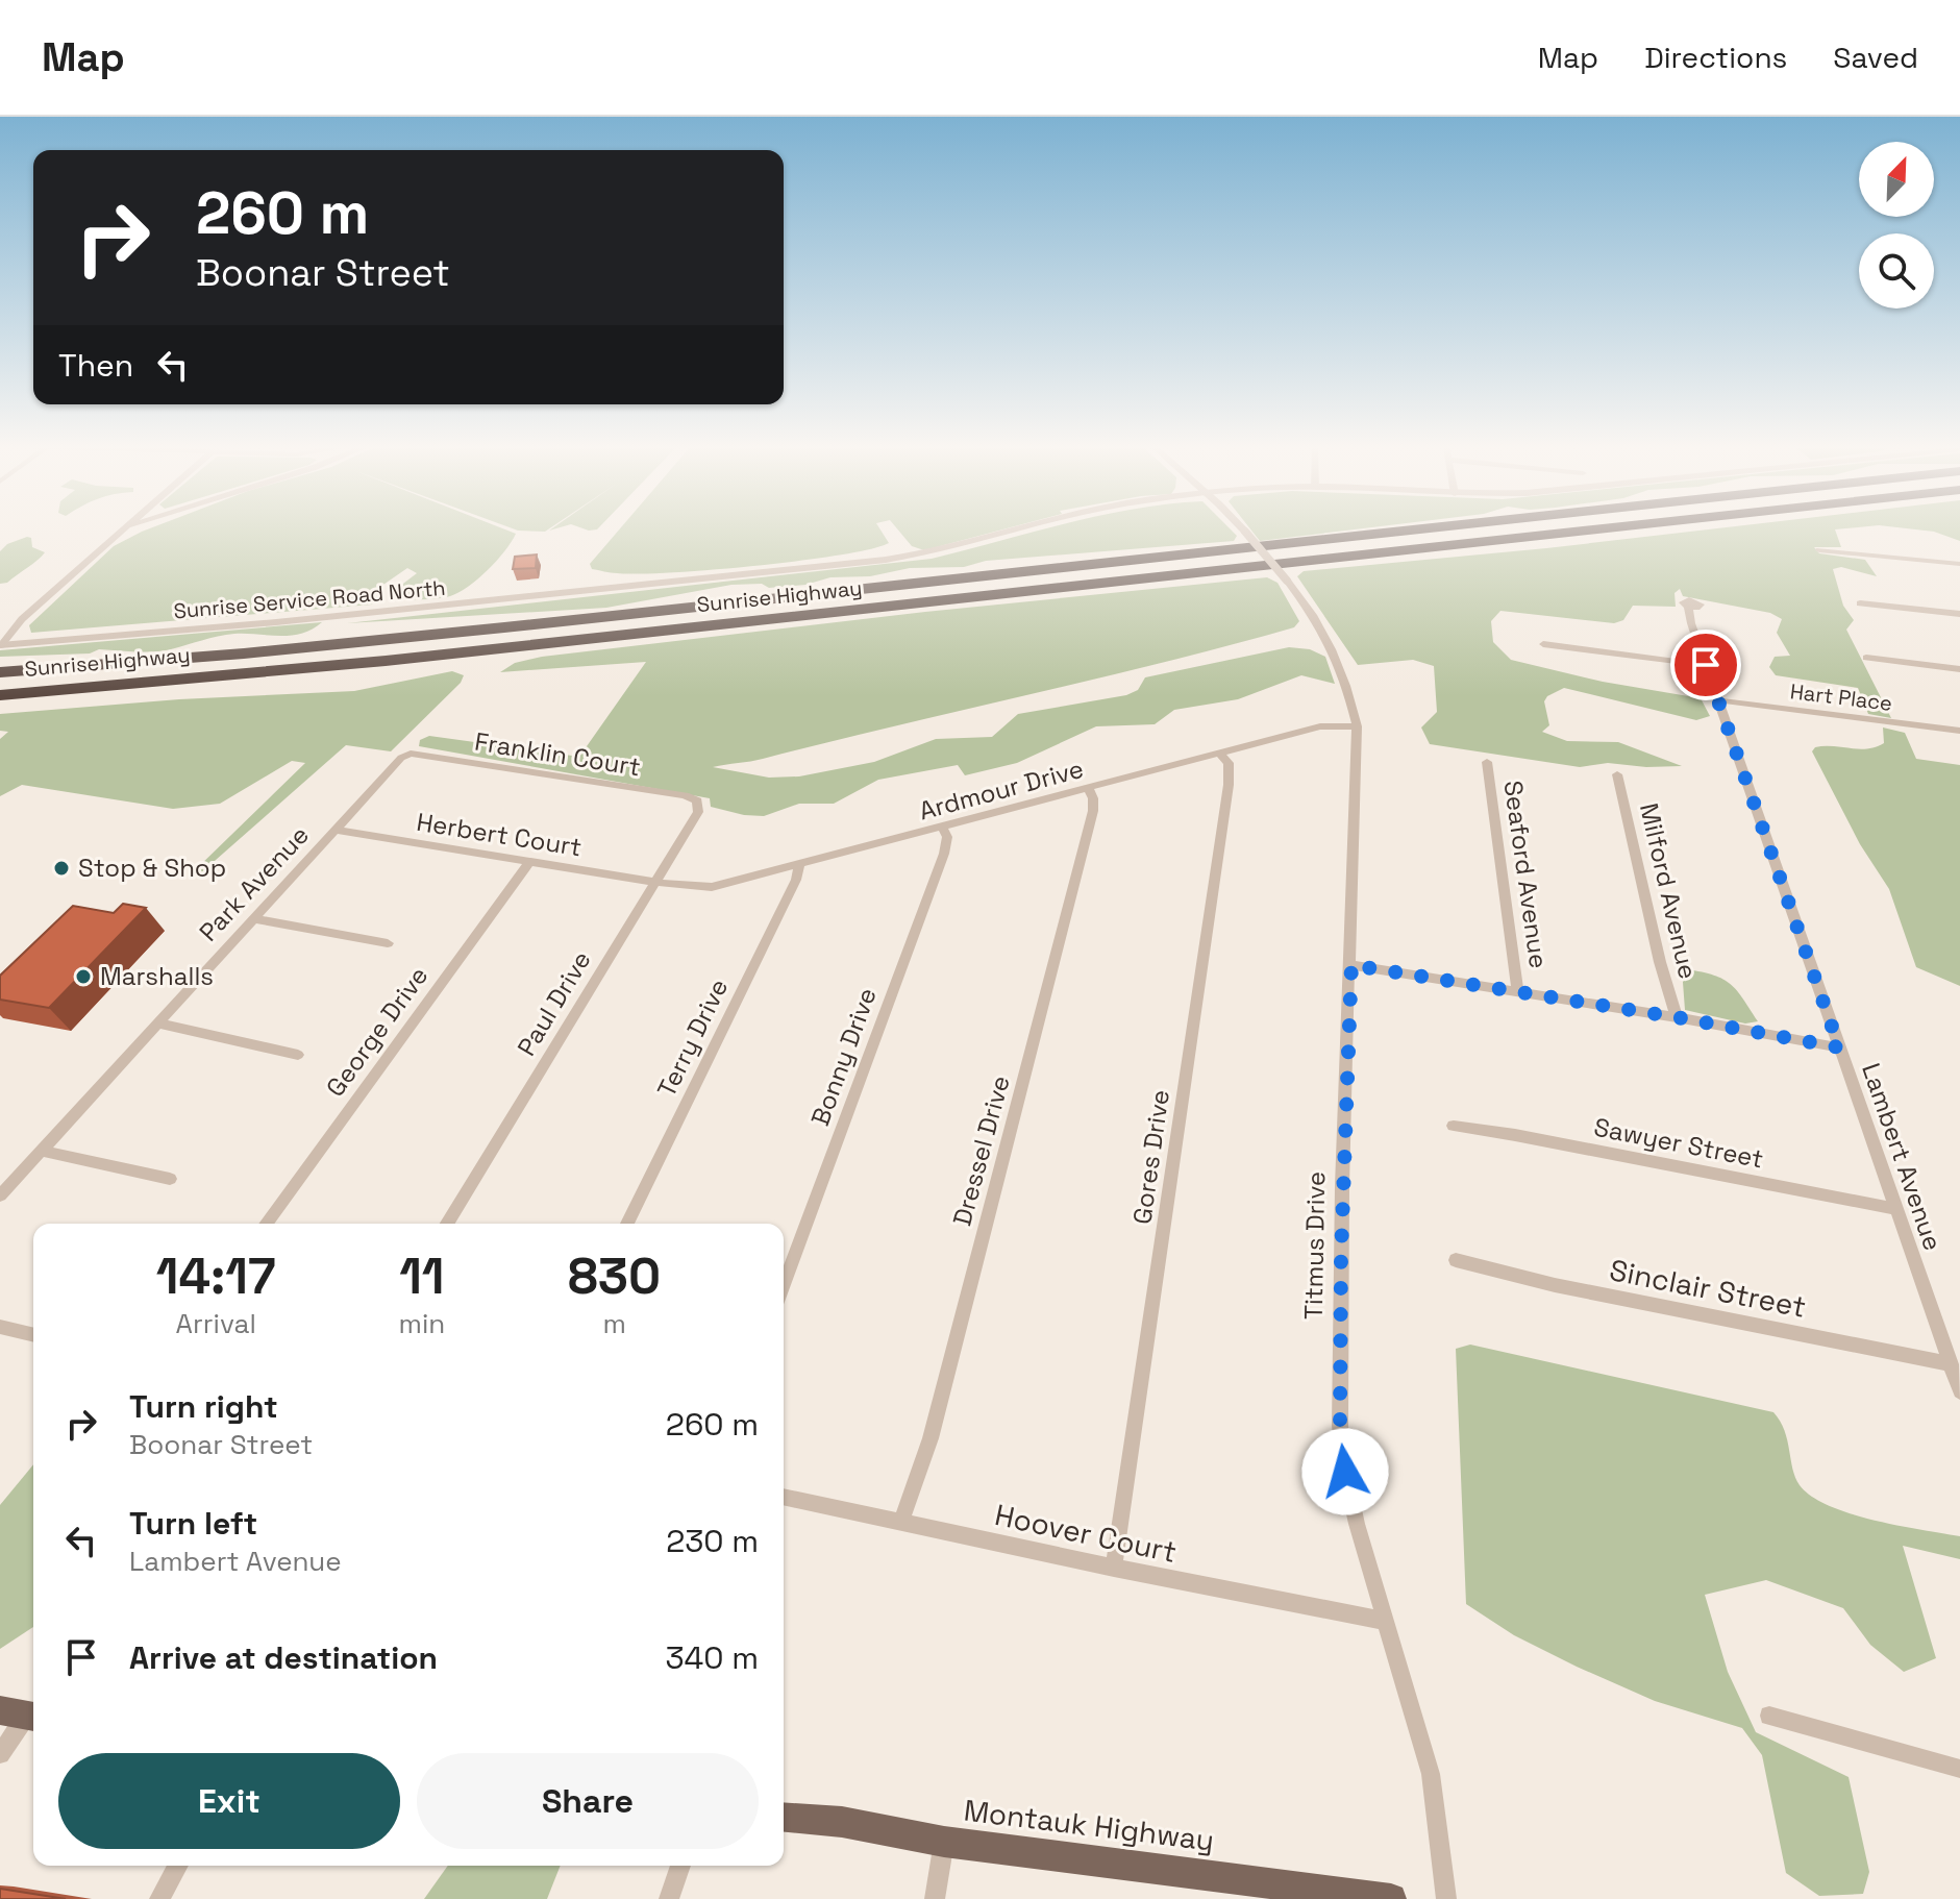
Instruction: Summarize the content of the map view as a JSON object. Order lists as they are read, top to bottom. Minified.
{"streets":{"highway":["Sunrise Highway"],"main road":["Montauk Highway"],"street":["Sunrise Service Road North","Hart Place","Franklin Court","Ardmour Drive","Herbert Court","Seaford Avenue","Park Avenue","Milford Avenue","Paul Drive","George Drive","Terry Drive","Bonny Drive","Sawyer Street","Dressel Drive","Gores Drive","Lambert Avenue","Titmus Drive","Sinclair Street","Hoover Court"]},"crossings":[["Hart Place","Lambert Avenue"],["Franklin Court","Park Avenue"],["Franklin Court","Paul Drive"],["Ardmour Drive","Herbert Court"],["Ardmour Drive","Paul Drive"],["Ardmour Drive","Terry Drive"],["Ardmour Drive","Bonny Drive"],["Ardmour Drive","Dressel Drive"],["Ardmour Drive","Gores Drive"],["Ardmour Drive","Titmus Drive"],["Herbert Court","Park Avenue"],["Herbert Court","Paul Drive"],["Herbert Court","George Drive"],["Sawyer Street","Lambert Avenue"],["Dressel Drive","Hoover Court"],["Gores Drive","Hoover Court"],["Lambert Avenue","Sinclair Street"],["Titmus Drive","Hoover Court"]],"places":["Stop & Shop","Marshalls"],"north":"top right","page":{"header":"Map","nav":["Map","Directions","Saved"],"turn":["260 m","Boonar Street"],"then":"Then","eta":["14:17","Arrival","11","min","830","m"],"list":[{"name":"Turn right","note":"Boonar Street","value":"260 m"},{"name":"Turn left","note":"Lambert Avenue","value":"230 m"},{"name":"Arrive at destination","value":"340 m"}],"buttons":["Exit","Share"]}}
